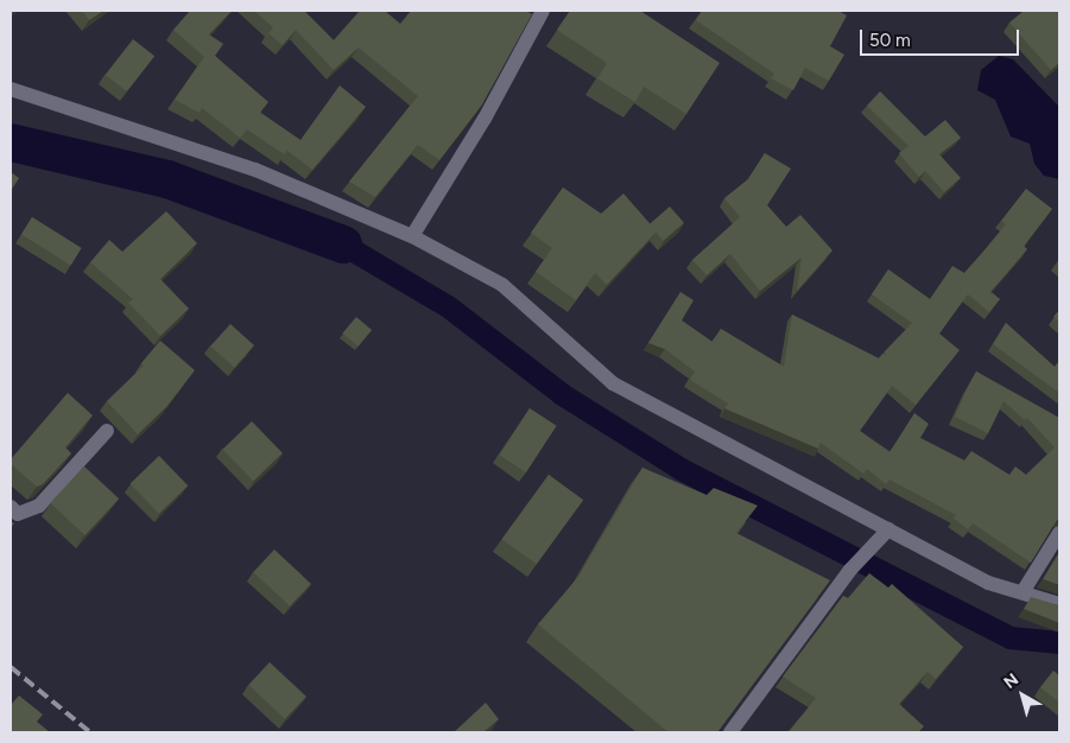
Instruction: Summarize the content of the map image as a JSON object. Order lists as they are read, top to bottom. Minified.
{"scale_bar":"50 m","north":"top left"}
